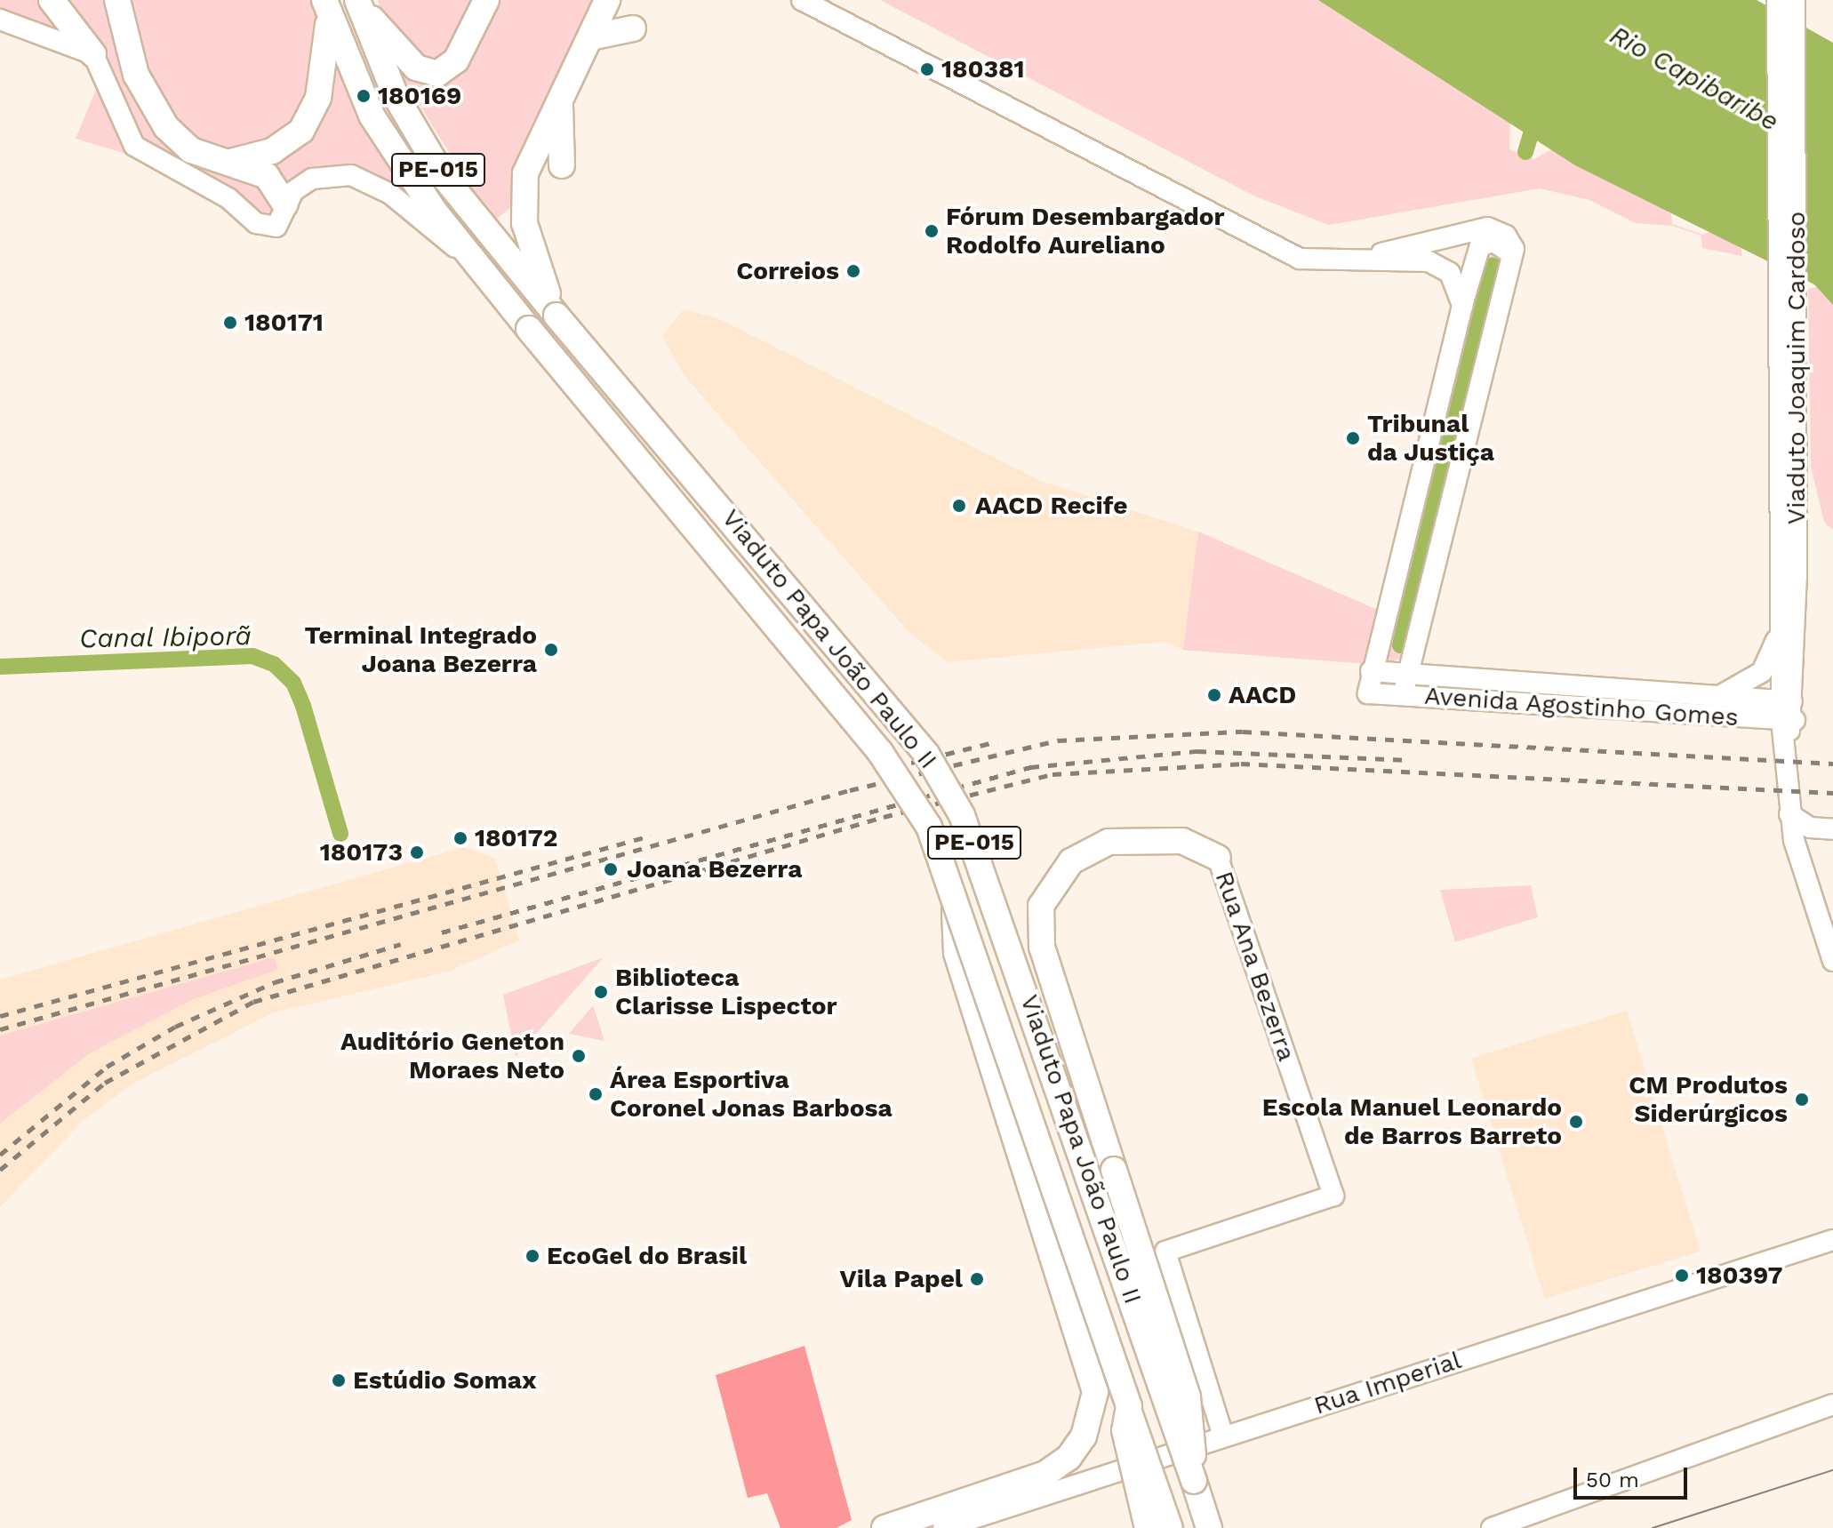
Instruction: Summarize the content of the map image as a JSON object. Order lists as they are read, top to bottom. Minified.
{"streets":{"highway":["PE-015","Viaduto Papa João Paulo II"],"street":["Viaduto Joaquim Cardoso","Avenida Agostinho Gomes","Rua Ana Bezerra","Rua Imperial"]},"crossings":[["PE-015","Viaduto Papa João Paulo II"],["Viaduto Joaquim Cardoso","Avenida Agostinho Gomes"],["Rua Ana Bezerra","Rua Imperial"]],"water":["Rio Capibaribe","Canal Ibiporã"],"places":["180381","180169","Fórum Desembargador Rodolfo Aureliano","Correios","180171","Tribunal da Justiça","AACD Recife","Terminal Integrado Joana Bezerra","AACD","180172","180173","Joana Bezerra","Biblioteca Clarisse Lispector","Auditório Geneton Moraes Neto","Área Esportiva Coronel Jonas Barbosa","CM Produtos Siderúrgicos","Escola Manuel Leonardo de Barros Barreto","EcoGel do Brasil","180397","Vila Papel","Estúdio Somax"],"scale_bar":"50 m"}
